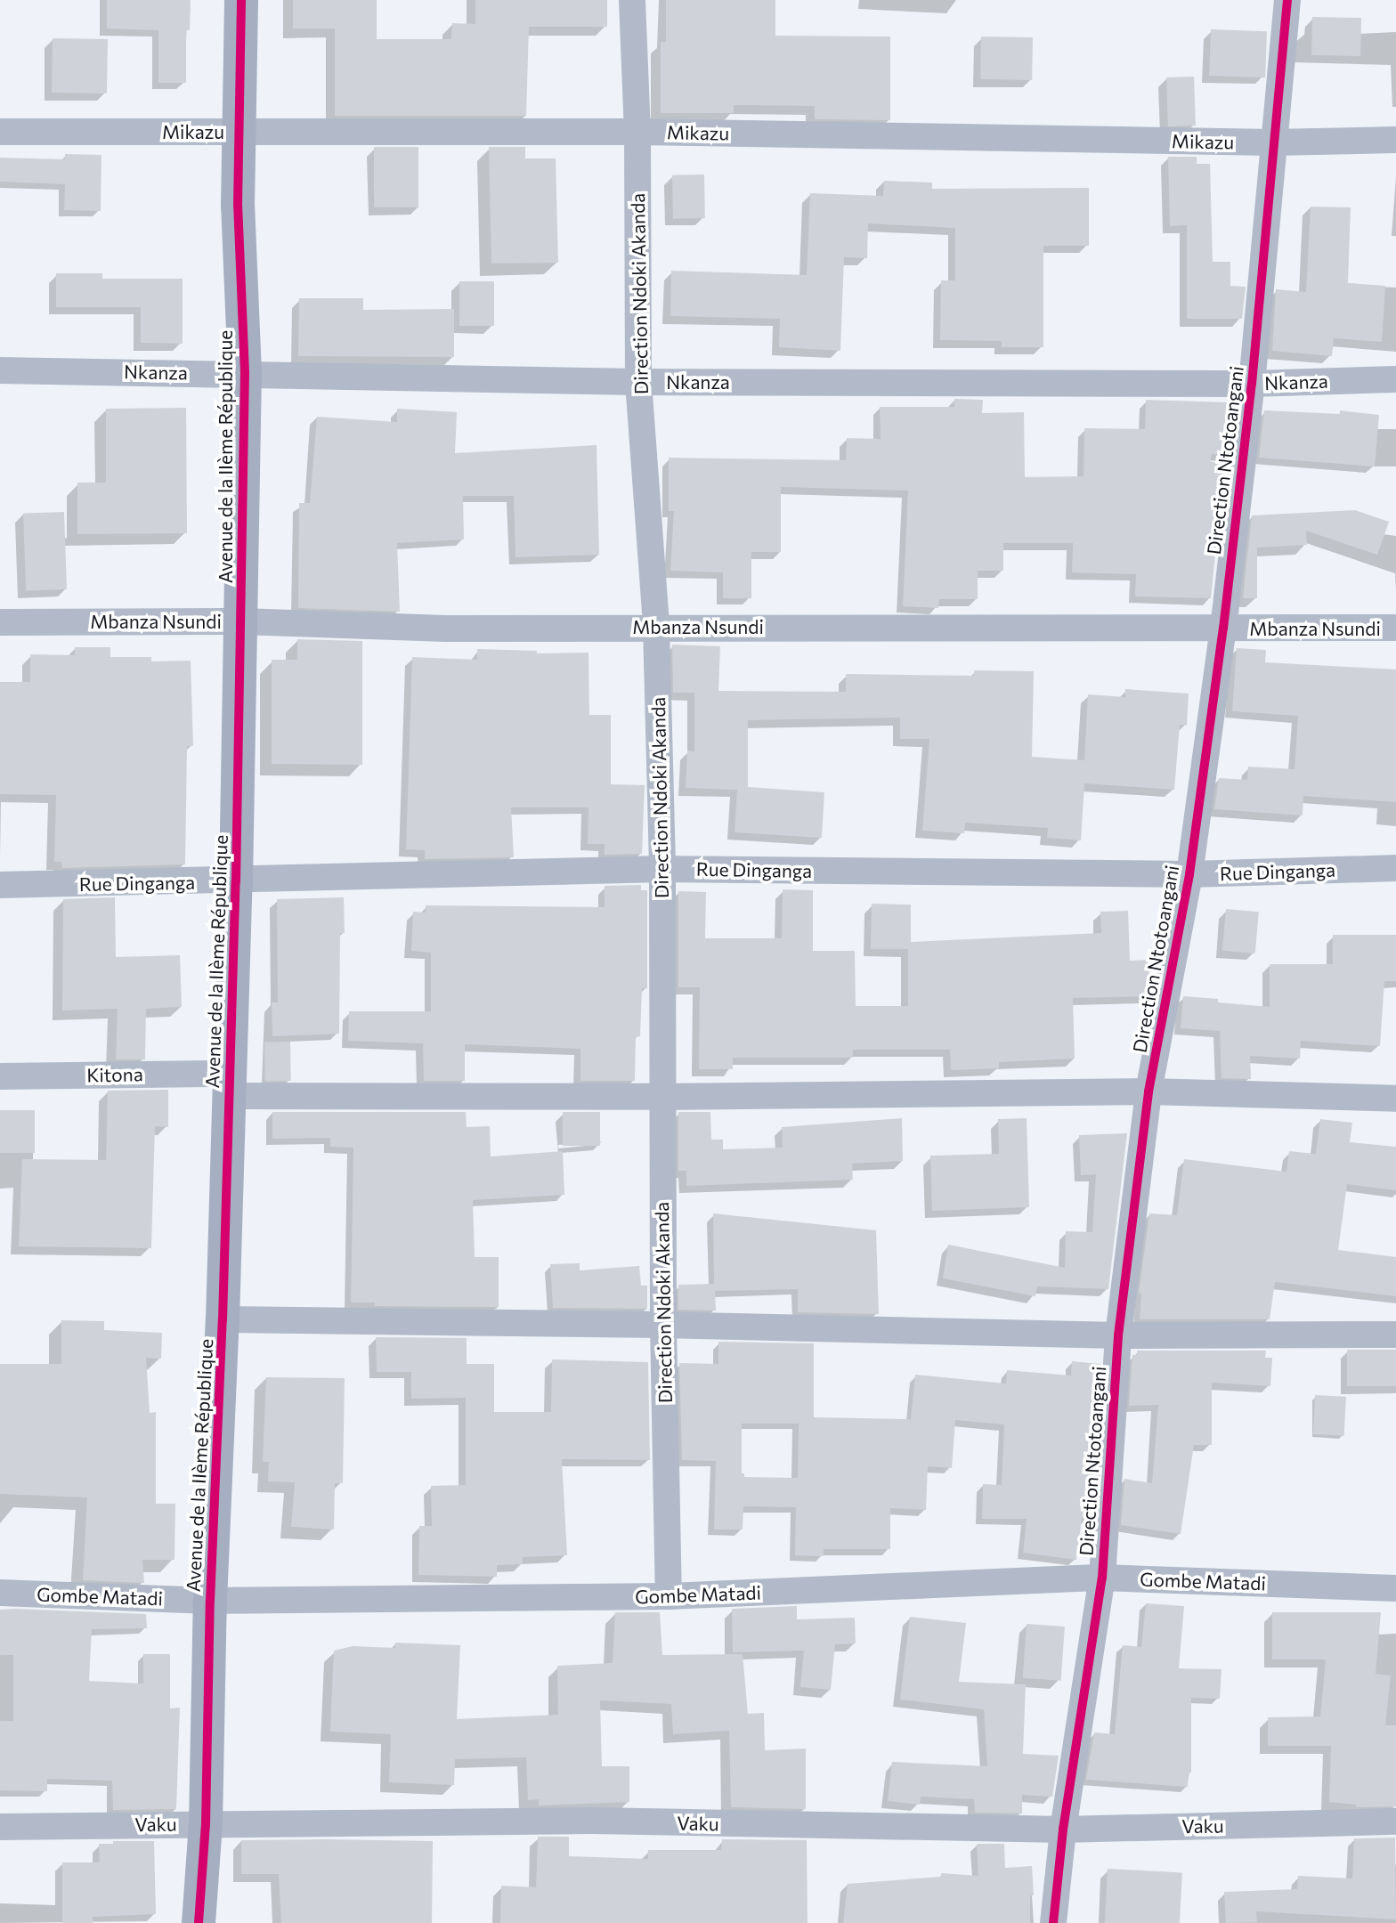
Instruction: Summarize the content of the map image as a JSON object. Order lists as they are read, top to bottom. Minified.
{"streets":{"street":["Mikazu","Direction Ndoki Akanda","Nkanza","Avenue de la IIème République","Direction Ntotoangani","Mbanza Nsundi","Rue Dinganga","Kitona","Gombe Matadi","Vaku"]},"crossings":[["Mikazu","Direction Ndoki Akanda"],["Mikazu","Avenue de la IIème République"],["Mikazu","Direction Ntotoangani"],["Direction Ndoki Akanda","Nkanza"],["Direction Ndoki Akanda","Mbanza Nsundi"],["Direction Ndoki Akanda","Rue Dinganga"],["Direction Ndoki Akanda","Kitona"],["Direction Ndoki Akanda","Gombe Matadi"],["Nkanza","Avenue de la IIème République"],["Nkanza","Direction Ntotoangani"],["Avenue de la IIème République","Mbanza Nsundi"],["Avenue de la IIème République","Rue Dinganga"],["Avenue de la IIème République","Kitona"],["Avenue de la IIème République","Gombe Matadi"],["Avenue de la IIème République","Vaku"],["Direction Ntotoangani","Mbanza Nsundi"],["Direction Ntotoangani","Rue Dinganga"],["Direction Ntotoangani","Kitona"],["Direction Ntotoangani","Gombe Matadi"],["Direction Ntotoangani","Vaku"]]}
